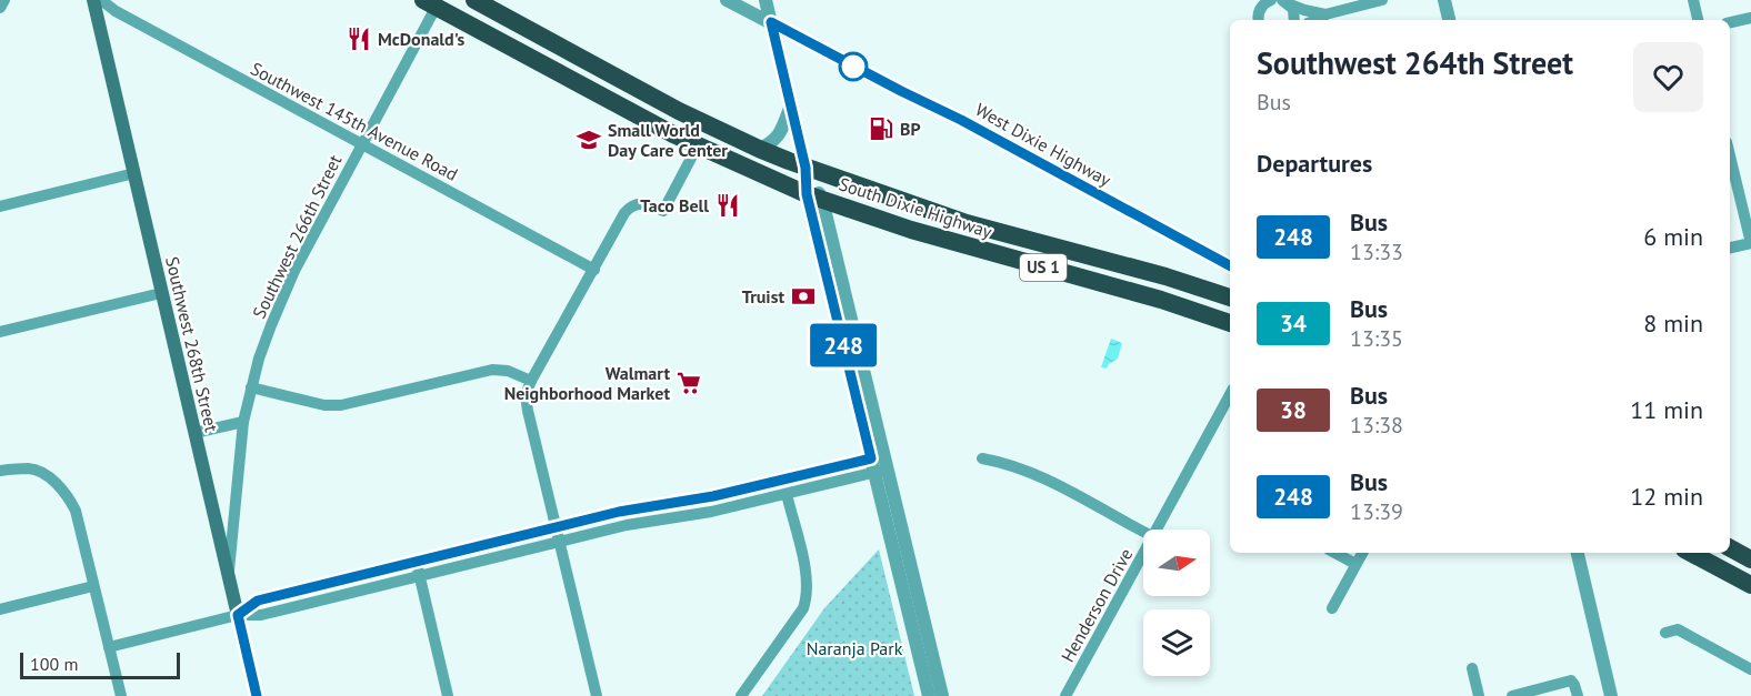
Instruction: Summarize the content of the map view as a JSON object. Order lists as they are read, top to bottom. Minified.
{"streets":{"highway":["South Dixie Highway","US 1"],"main road":["Southwest 268th Street"],"street":["Southwest 145th Avenue Road","West Dixie Highway","Southwest 266th Street","Henderson Drive"]},"crossings":[["Southwest 145th Avenue Road","Southwest 266th Street"],["South Dixie Highway","Southwest 266th Street"],["Southwest 266th Street","Southwest 268th Street"]],"parks":["Naranja Park"],"places":{"restaurant":["McDonald's","Taco Bell"],"fuel station":["BP"],"school or university":["Small World Day Care Center"],"bank":["Truist"],"supermarket":["Walmart Neighborhood Market"]},"lines":["bus line 248"],"scale_bar":"100 m","north":"right","page":{"on_map":"248","heading":[["Southwest 264th Street","Bus"],"Departures"],"list":[{"mark":"248","name":"Bus","note":"13:33","value":"6 min"},{"mark":"34","name":"Bus","note":"13:35","value":"8 min"},{"mark":"38","name":"Bus","note":"13:38","value":"11 min"},{"mark":"248","name":"Bus","note":"13:39","value":"12 min"}],"scale":"100 m"}}
